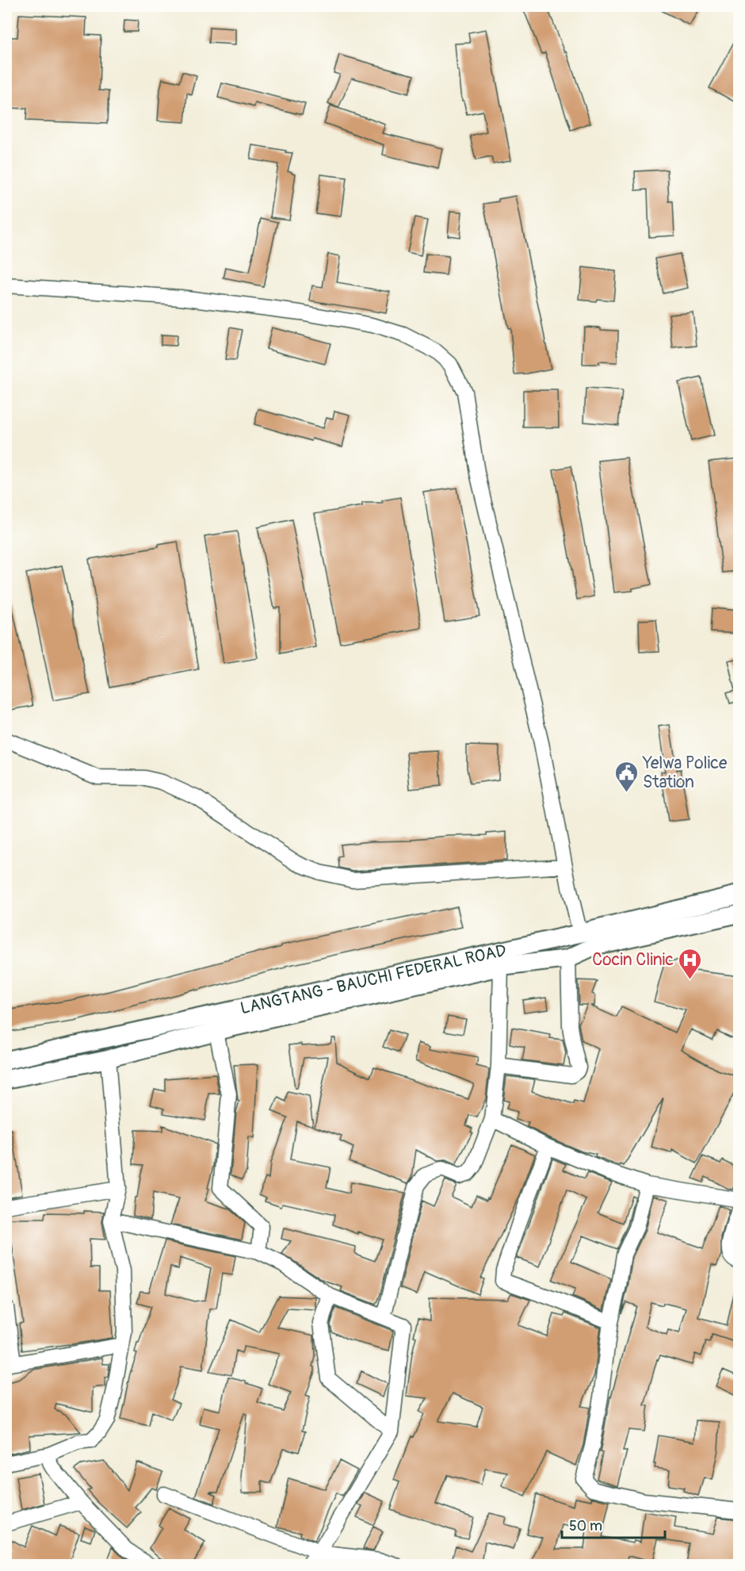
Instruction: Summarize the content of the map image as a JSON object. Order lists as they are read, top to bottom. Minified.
{"streets":{"main road":["LANGTANG - BAUCHI FEDERAL ROAD"]},"places":{"public building":["Yelwa Police Station"],"hospital":["Cocin Clinic"]},"scale_bar":"50 m"}
